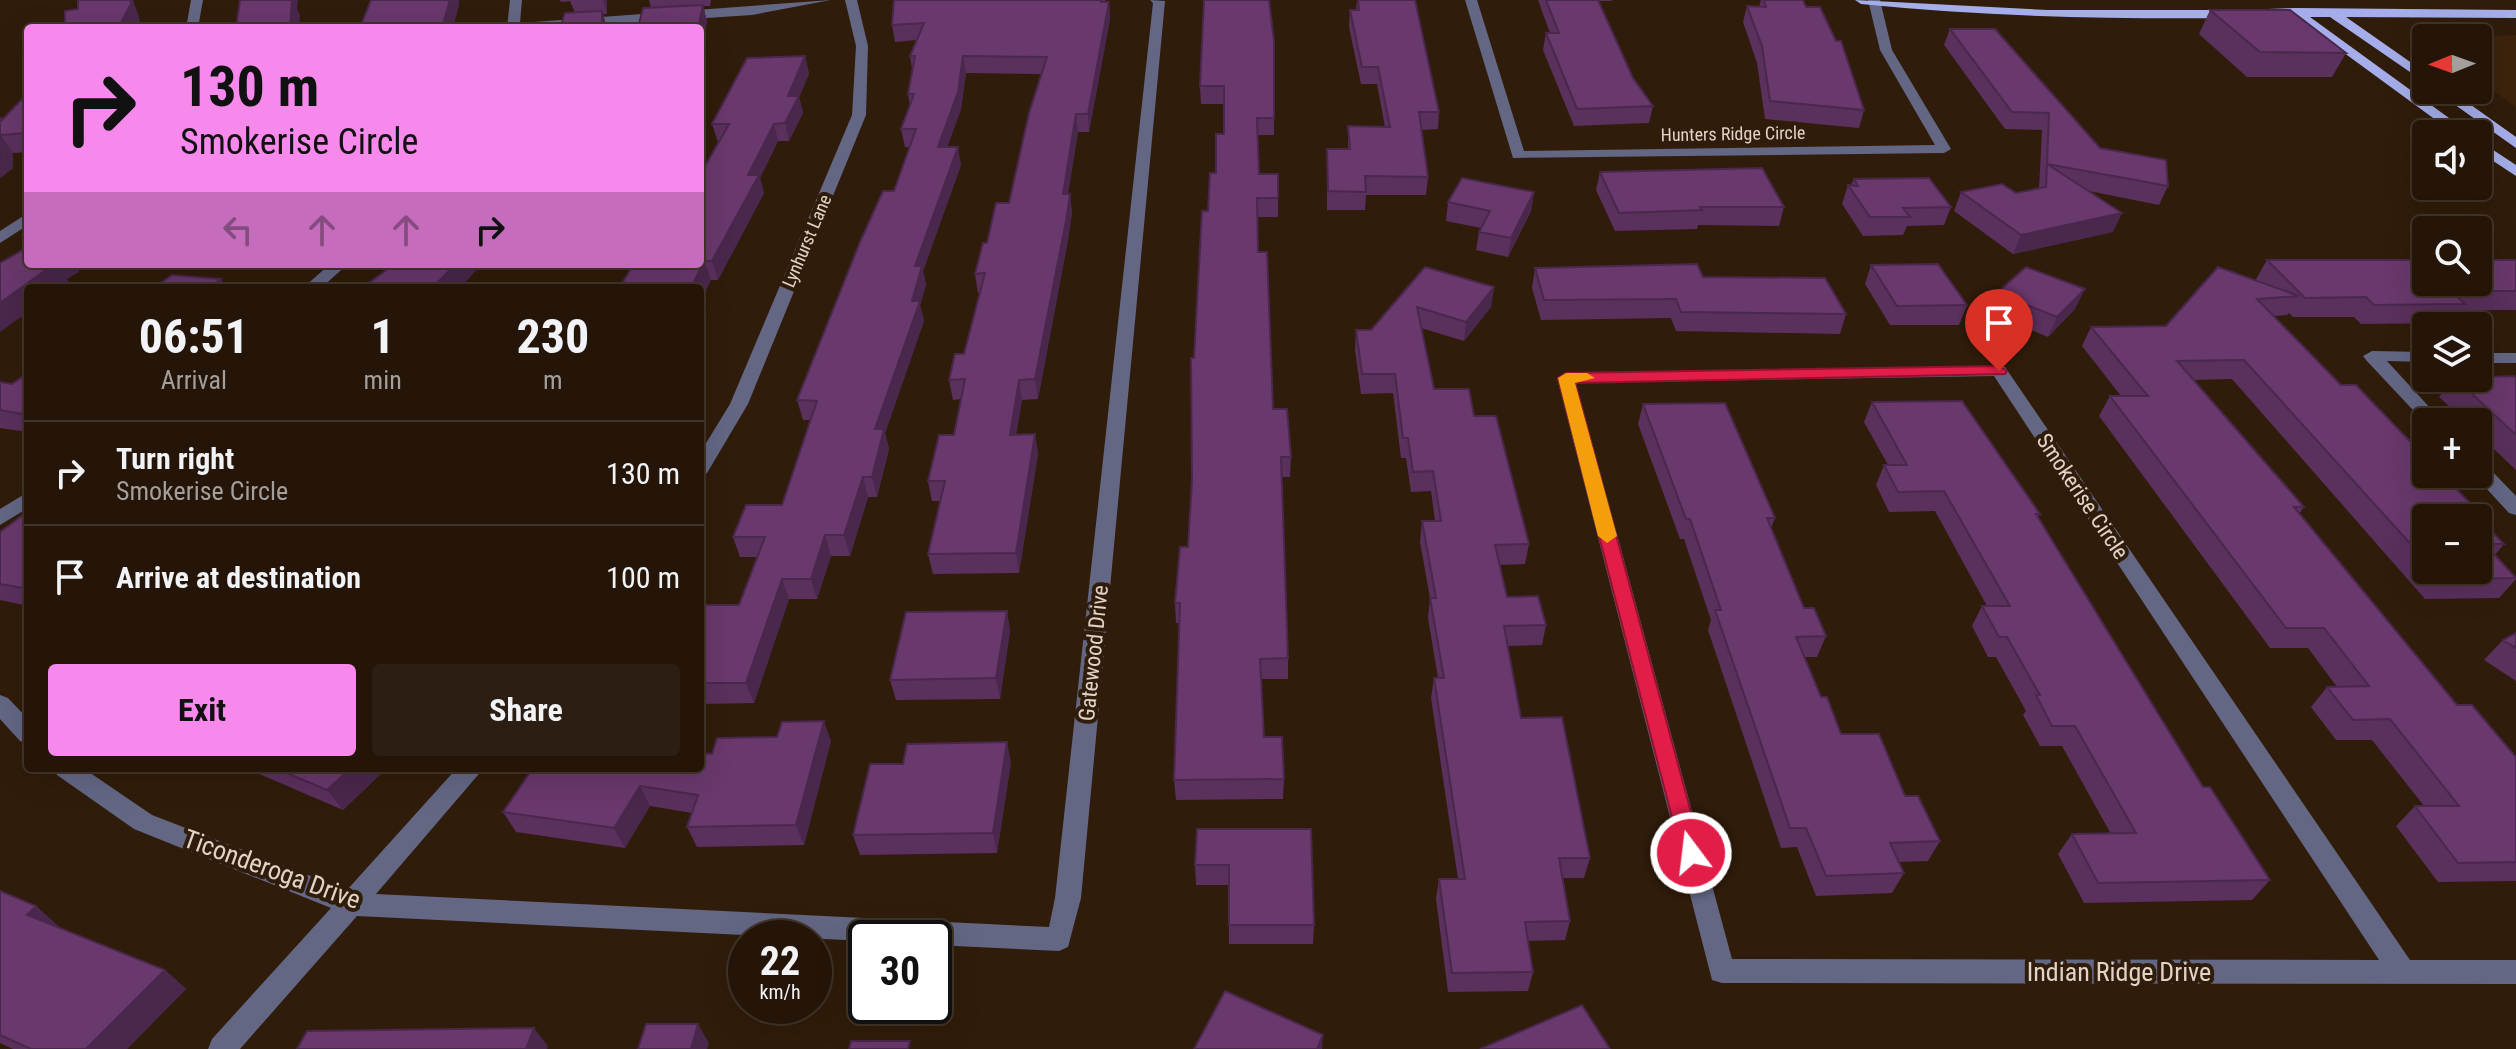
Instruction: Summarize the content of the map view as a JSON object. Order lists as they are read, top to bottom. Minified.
{"streets":{"street":["Hunters Ridge Circle","Lynhurst Lane","Smokerise Circle","Gatewood Drive","Ticonderoga Drive","Indian Ridge Drive"]},"crossings":[["Smokerise Circle","Indian Ridge Drive"],["Gatewood Drive","Ticonderoga Drive"]],"north":"left","page":{"map_buttons":["+","−"],"turn":["130 m","Smokerise Circle"],"eta":["06:51","Arrival","1","min","230","m"],"list":[{"name":"Turn right","note":"Smokerise Circle","value":"130 m"},{"name":"Arrive at destination","value":"100 m"}],"buttons":["Exit","Share"],"speed":"22 km/h","limit":"30"}}
